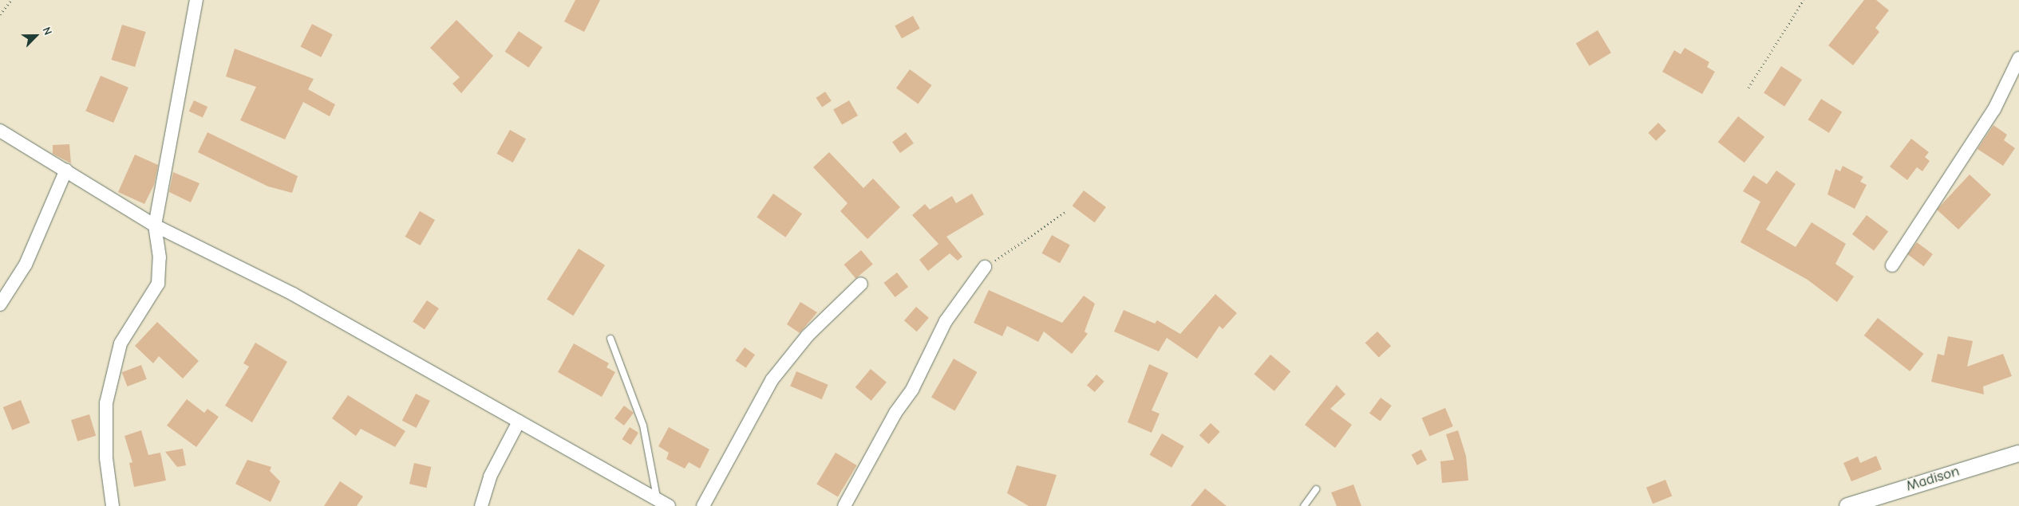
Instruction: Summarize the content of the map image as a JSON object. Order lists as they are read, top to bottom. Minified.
{"streets":{"street":["Madison"]},"north":"top right"}
